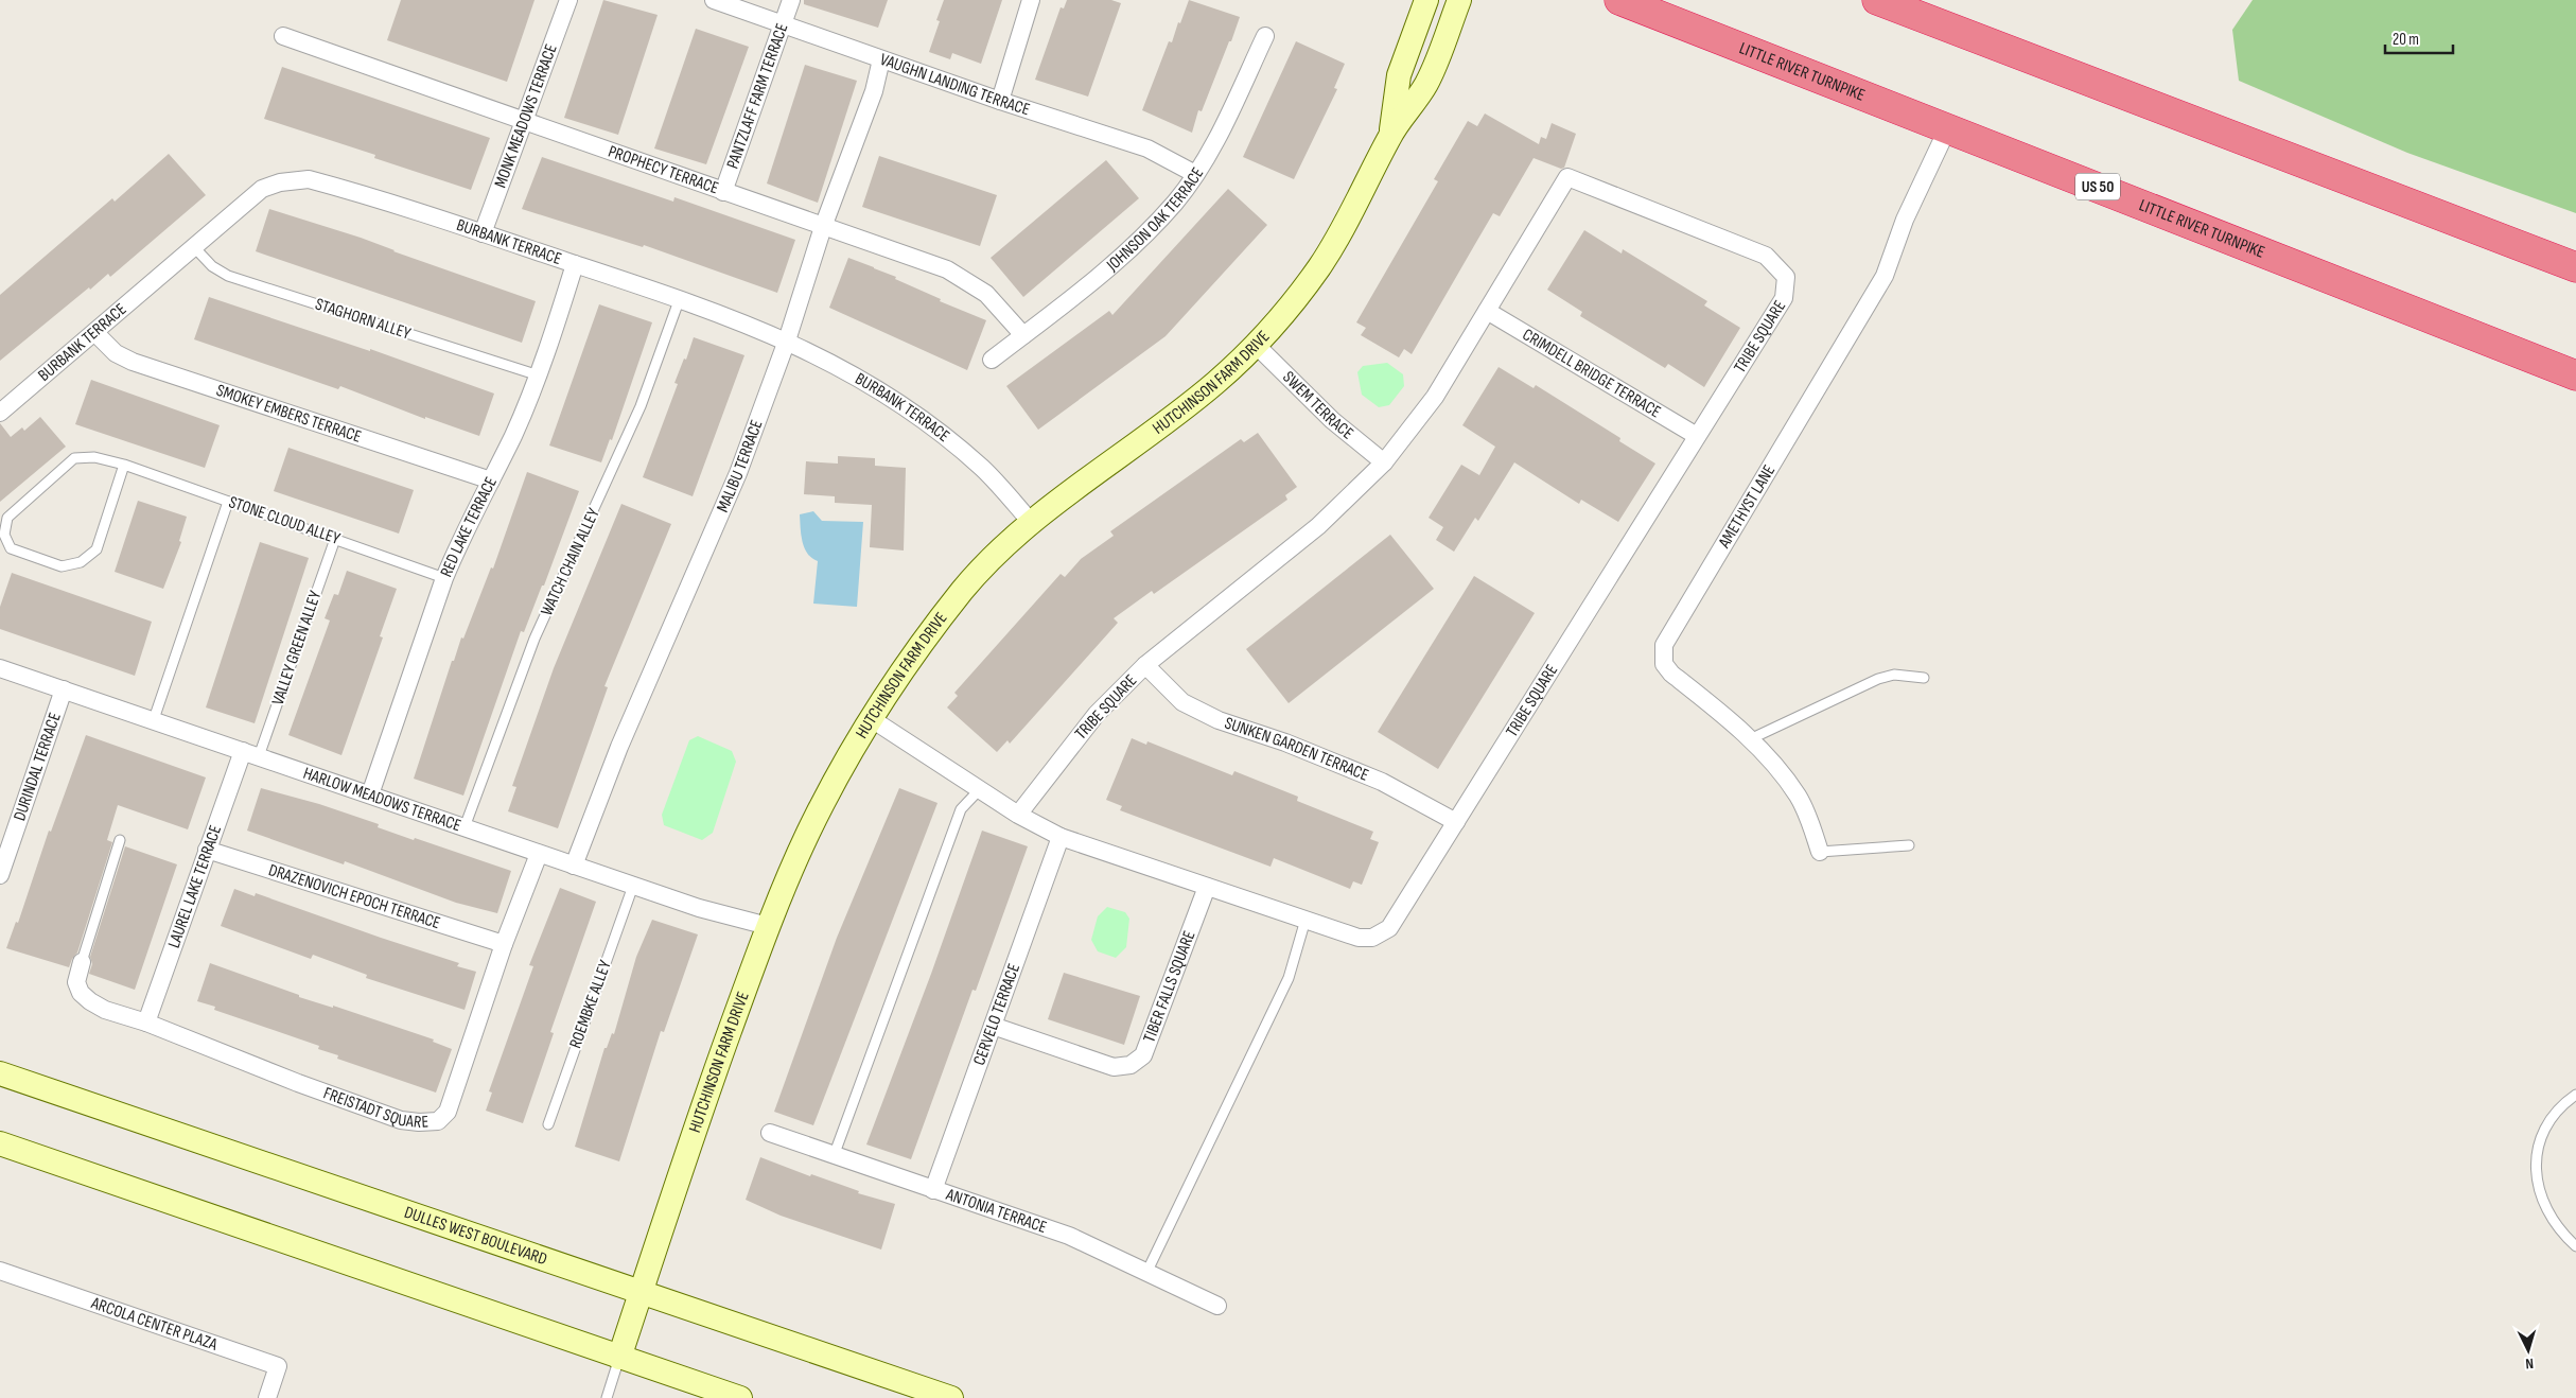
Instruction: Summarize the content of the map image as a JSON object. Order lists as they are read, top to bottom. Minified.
{"streets":{"highway":["LITTLE RIVER TURNPIKE","US 50"],"street":["VAUGHN LANDING TERRACE","PANTZLAFF FARM TERRACE","MONK MEADOWS TERRACE","PROPHECY TERRACE","JOHNSON OAK TERRACE","BURBANK TERRACE","TRIBE SQUARE","CRIMDELL BRIDGE TERRACE","HUTCHINSON FARM DRIVE","SWEM TERRACE","SMOKEY EMBERS TERRACE","MALIBU TERRACE","AMETHYST LANE","RED LAKE TERRACE","SUNKEN GARDEN TERRACE","DURINDAL TERRACE","HARLOW MEADOWS TERRACE","LAUREL LAKE TERRACE","DRAZENOVICH EPOCH TERRACE","TIBER FALLS SQUARE","CERVELO TERRACE","FREISTADT SQUARE","ANTONIA TERRACE","DULLES WEST BOULEVARD","ARCOLA CENTER PLAZA"],"lane":["STAGHORN ALLEY","STONE CLOUD ALLEY","WATCH CHAIN ALLEY","VALLEY GREEN ALLEY","ROEMBKE ALLEY"]},"crossings":[["LITTLE RIVER TURNPIKE","AMETHYST LANE"],["VAUGHN LANDING TERRACE","PANTZLAFF FARM TERRACE"],["VAUGHN LANDING TERRACE","JOHNSON OAK TERRACE"],["VAUGHN LANDING TERRACE","MALIBU TERRACE"],["PANTZLAFF FARM TERRACE","PROPHECY TERRACE"],["MONK MEADOWS TERRACE","PROPHECY TERRACE"],["MONK MEADOWS TERRACE","BURBANK TERRACE"],["PROPHECY TERRACE","JOHNSON OAK TERRACE"],["PROPHECY TERRACE","MALIBU TERRACE"],["BURBANK TERRACE","STAGHORN ALLEY"],["BURBANK TERRACE","HUTCHINSON FARM DRIVE"],["BURBANK TERRACE","SMOKEY EMBERS TERRACE"],["BURBANK TERRACE","MALIBU TERRACE"],["BURBANK TERRACE","RED LAKE TERRACE"],["BURBANK TERRACE","WATCH CHAIN ALLEY"],["STAGHORN ALLEY","RED LAKE TERRACE"],["TRIBE SQUARE","CRIMDELL BRIDGE TERRACE"],["TRIBE SQUARE","HUTCHINSON FARM DRIVE"],["TRIBE SQUARE","SWEM TERRACE"],["TRIBE SQUARE","SUNKEN GARDEN TERRACE"],["TRIBE SQUARE","TIBER FALLS SQUARE"],["TRIBE SQUARE","CERVELO TERRACE"],["HUTCHINSON FARM DRIVE","SWEM TERRACE"],["HUTCHINSON FARM DRIVE","HARLOW MEADOWS TERRACE"],["HUTCHINSON FARM DRIVE","DULLES WEST BOULEVARD"],["SMOKEY EMBERS TERRACE","RED LAKE TERRACE"],["MALIBU TERRACE","HARLOW MEADOWS TERRACE"],["STONE CLOUD ALLEY","RED LAKE TERRACE"],["STONE CLOUD ALLEY","VALLEY GREEN ALLEY"],["RED LAKE TERRACE","HARLOW MEADOWS TERRACE"],["WATCH CHAIN ALLEY","HARLOW MEADOWS TERRACE"],["VALLEY GREEN ALLEY","HARLOW MEADOWS TERRACE"],["VALLEY GREEN ALLEY","LAUREL LAKE TERRACE"],["DURINDAL TERRACE","HARLOW MEADOWS TERRACE"],["HARLOW MEADOWS TERRACE","LAUREL LAKE TERRACE"],["HARLOW MEADOWS TERRACE","ROEMBKE ALLEY"],["HARLOW MEADOWS TERRACE","FREISTADT SQUARE"],["LAUREL LAKE TERRACE","DRAZENOVICH EPOCH TERRACE"],["LAUREL LAKE TERRACE","FREISTADT SQUARE"],["DRAZENOVICH EPOCH TERRACE","FREISTADT SQUARE"],["TIBER FALLS SQUARE","CERVELO TERRACE"],["CERVELO TERRACE","ANTONIA TERRACE"]],"scale_bar":"20 m","north":"bottom"}
